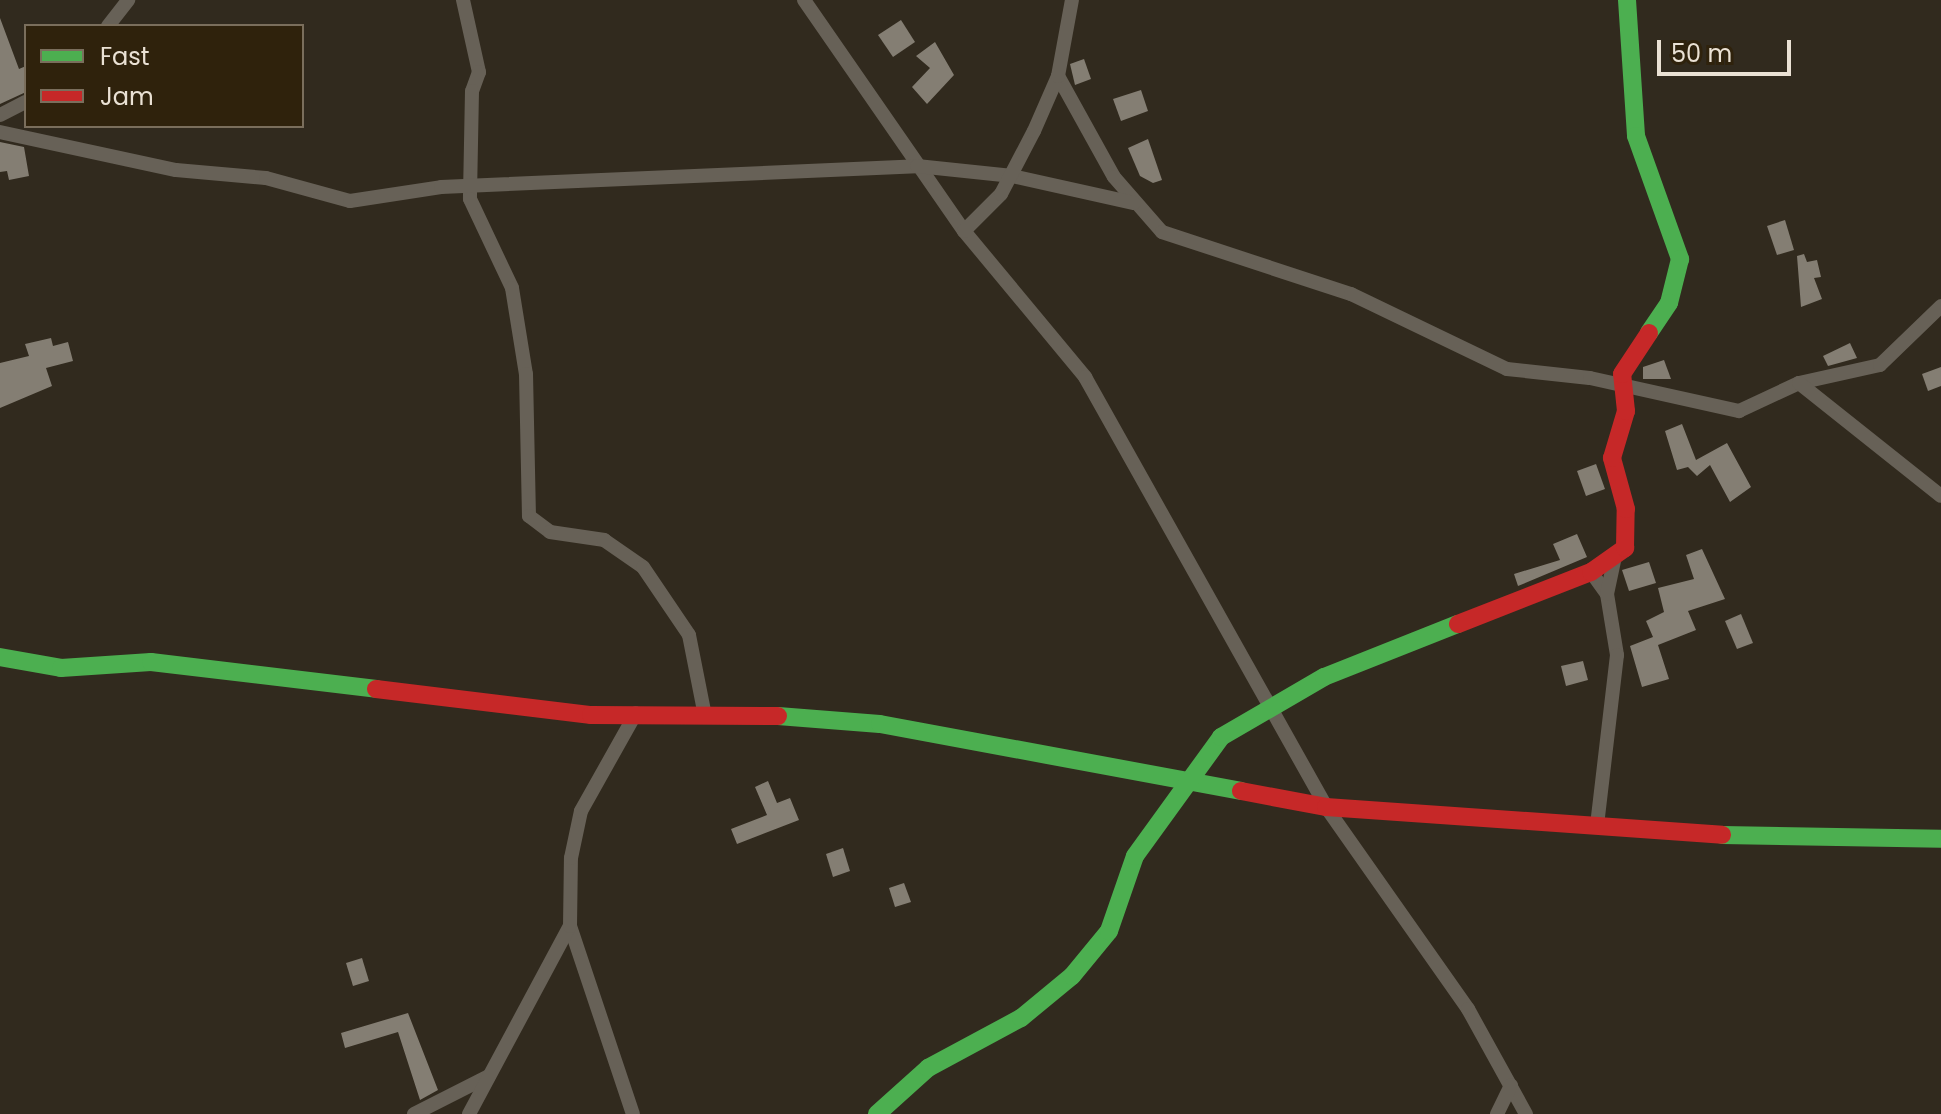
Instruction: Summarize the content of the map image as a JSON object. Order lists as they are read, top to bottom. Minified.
{"legend":["Fast","Jam"],"scale_bar":"50 m"}
